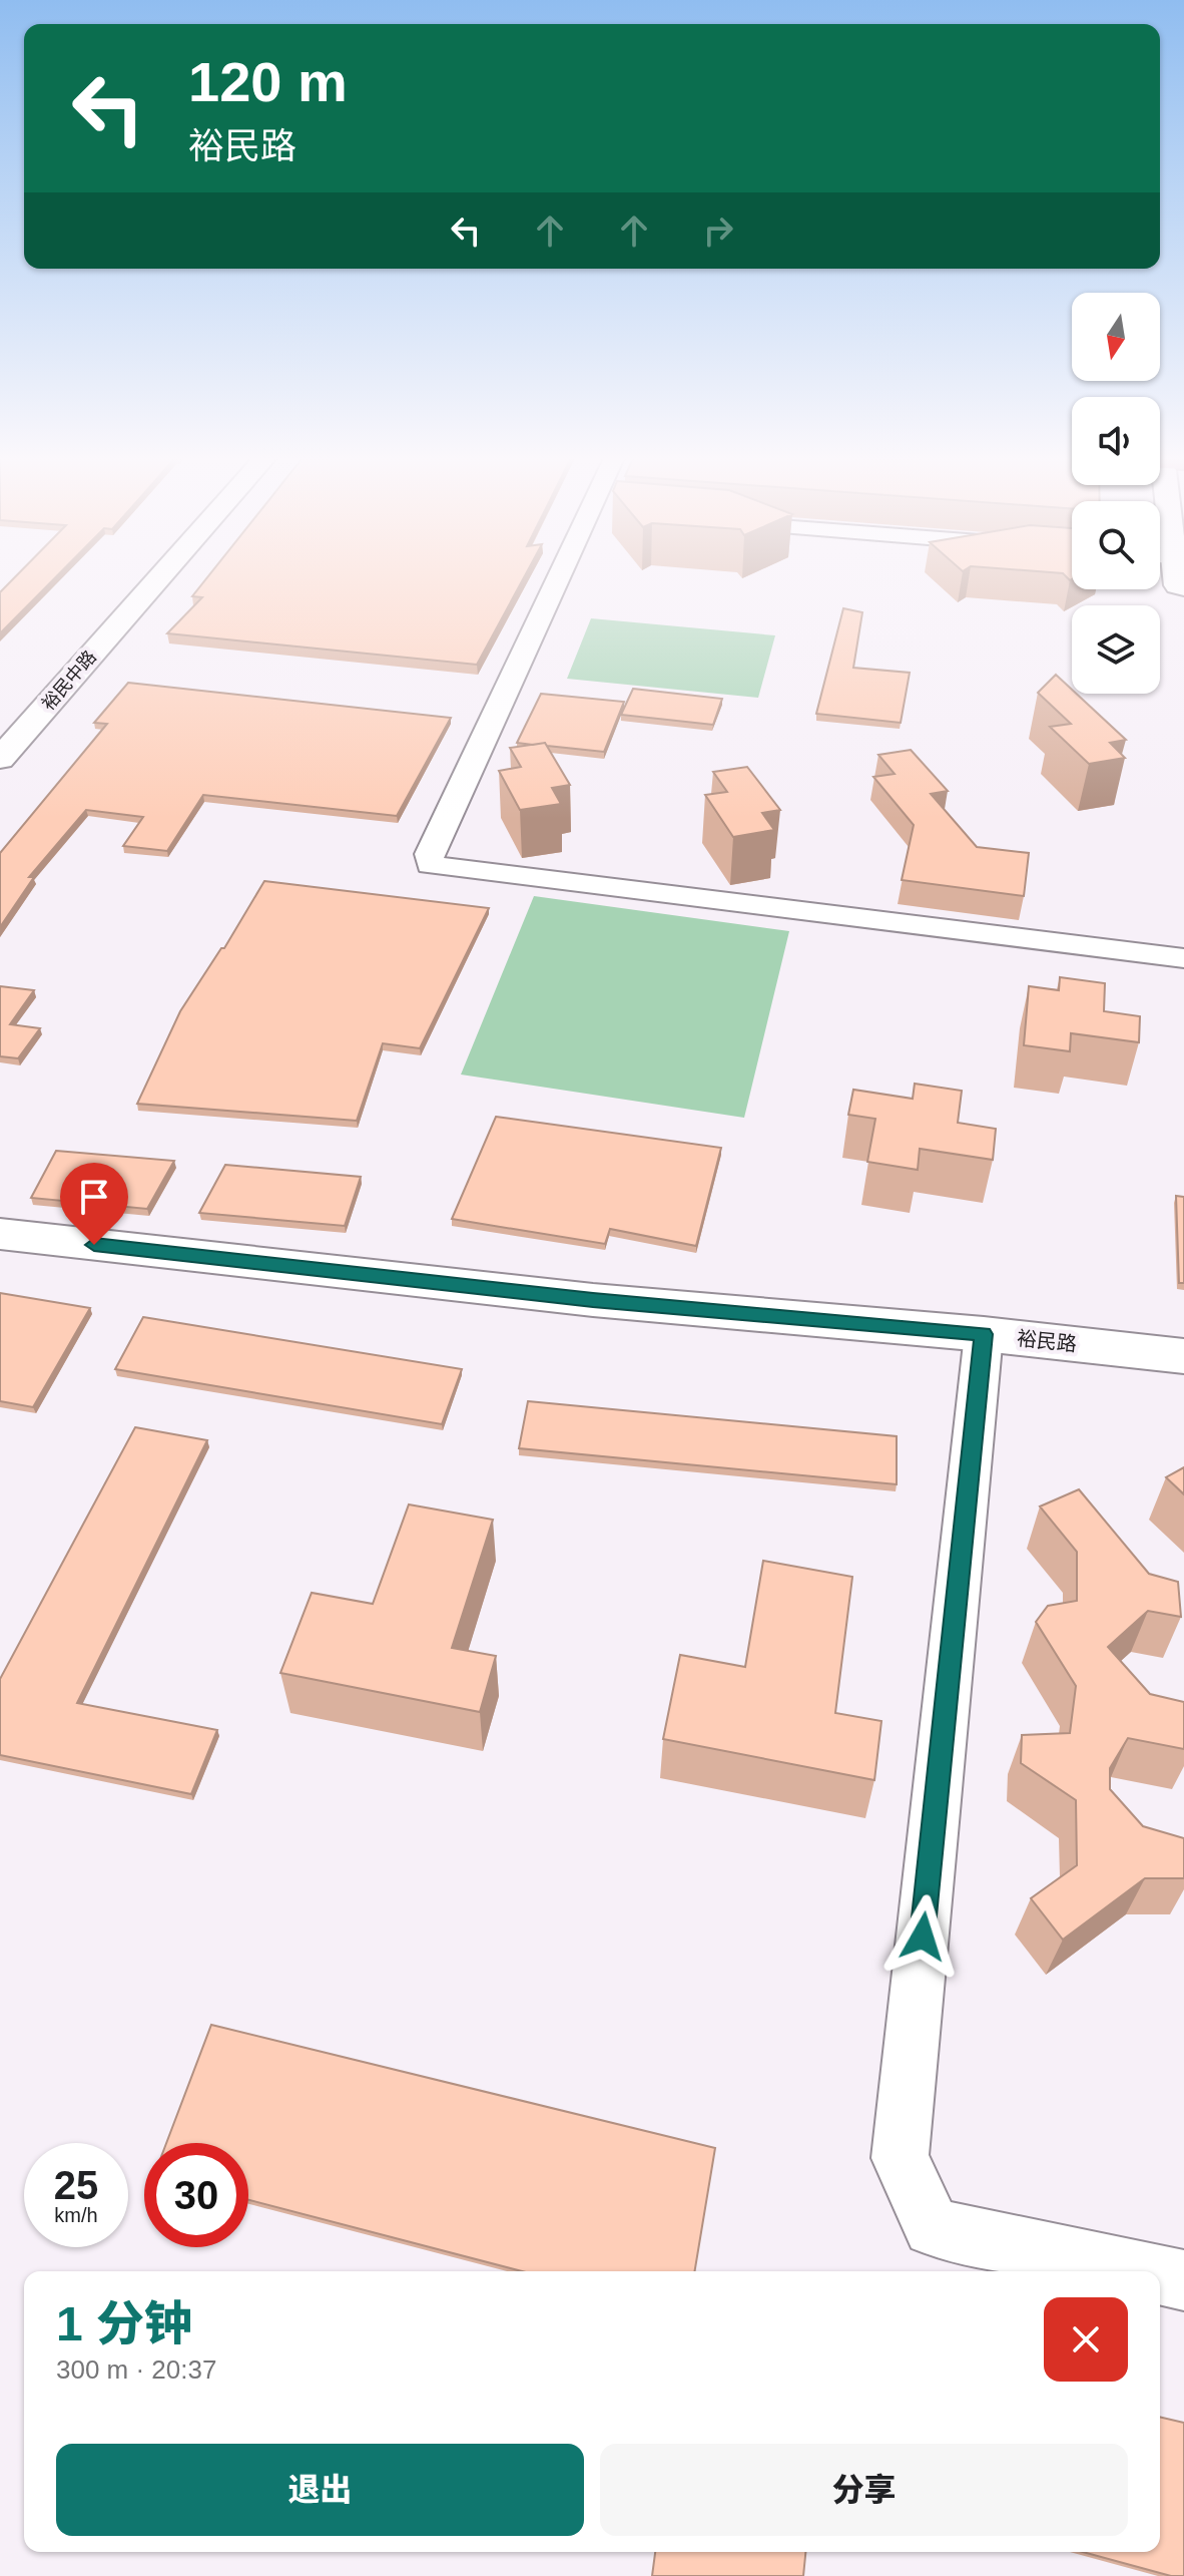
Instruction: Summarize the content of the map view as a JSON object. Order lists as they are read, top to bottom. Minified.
{"streets":{"street":["裕民中路","裕民路"]},"north":"bottom","page":{"turn":["120 m","裕民路"],"speed":"25 km/h","limit":"30","heading":["1 分钟","300 m · 20:37"],"buttons":["退出","分享"]}}
